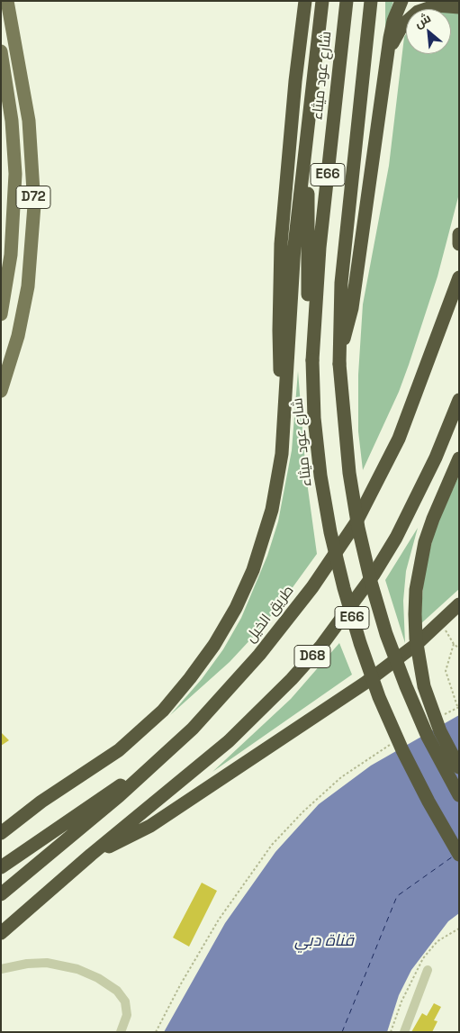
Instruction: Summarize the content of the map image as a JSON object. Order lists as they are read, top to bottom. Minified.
{"streets":{"highway":["شارع عود ميثاء","E66","طريق الخيل","D68"],"main road":["D72"]},"water":["قناة دبي"],"north":"top left"}
